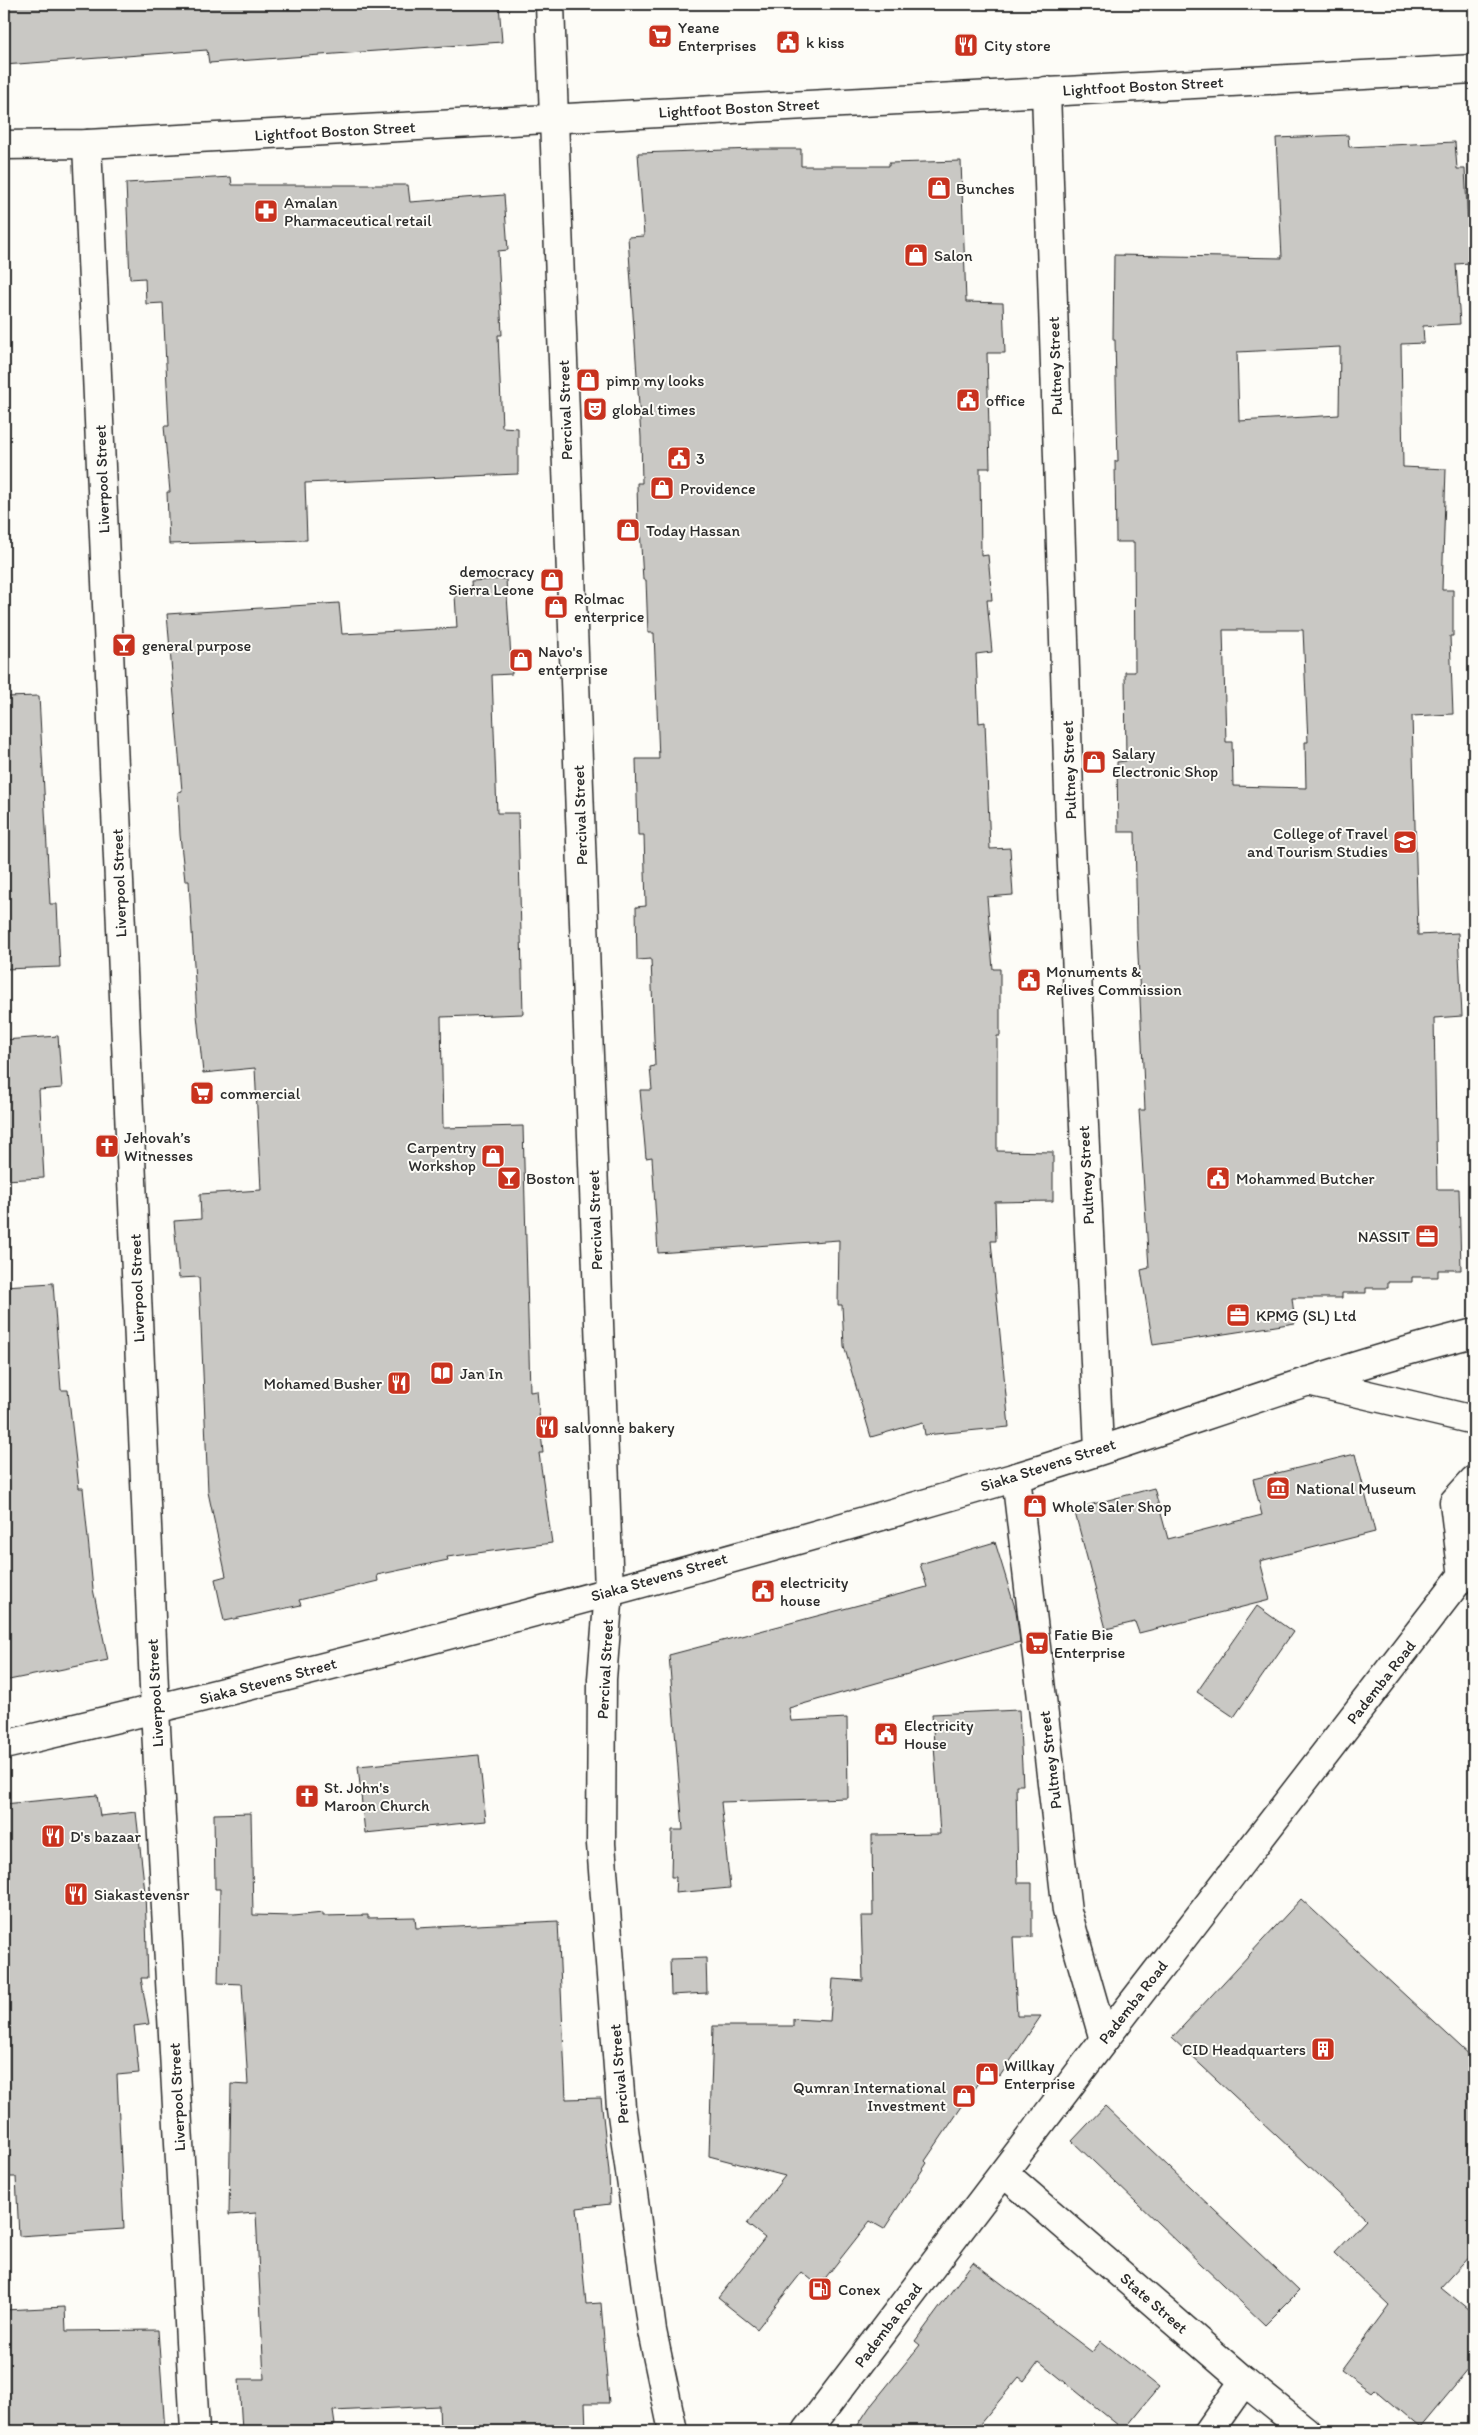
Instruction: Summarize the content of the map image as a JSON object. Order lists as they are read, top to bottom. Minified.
{"streets":{"street":["Lightfoot Boston Street","Pultney Street","Percival Street","Liverpool Street","Siaka Stevens Street","Pademba Road","State Street"]},"crossings":[["Lightfoot Boston Street","Pultney Street"],["Lightfoot Boston Street","Percival Street"],["Lightfoot Boston Street","Liverpool Street"],["Pultney Street","Siaka Stevens Street"],["Pultney Street","Pademba Road"],["Percival Street","Siaka Stevens Street"],["Liverpool Street","Siaka Stevens Street"],["Pademba Road","State Street"]],"places":{"supermarket":["Yeane Enterprises","commercial","Fatie Bie Enterprise"],"public building":["k kiss","office","3","Monuments & Relives Commission","Mohammed Butcher","electricity house","Electricity House"],"restaurant":["City store","Mohamed Busher","salvonne bakery","D's bazaar","Siakastevensr"],"shop":["Bunches","Salon","pimp my looks","Providence","Today Hassan","democracy Sierra Leone","Rolmac enterprice","Navo's enterprise","Salary Electronic Shop","Carpentry Workshop","Whole Saler Shop","Willkay Enterprise","Qumran International Investment"],"pharmacy":["Amalan Pharmaceutical retail"],"theatre":["global times"],"bar":["general purpose","Boston"],"school or university":["College of Travel and Tourism Studies"],"church":["Jehovah’s Witnesses","St. John's Maroon Church"],"office":["NASSIT","KPMG (SL) Ltd"],"library":["Jan In"],"museum":["National Museum"],"building":["CID Headquarters"],"fuel station":["Conex"]}}
